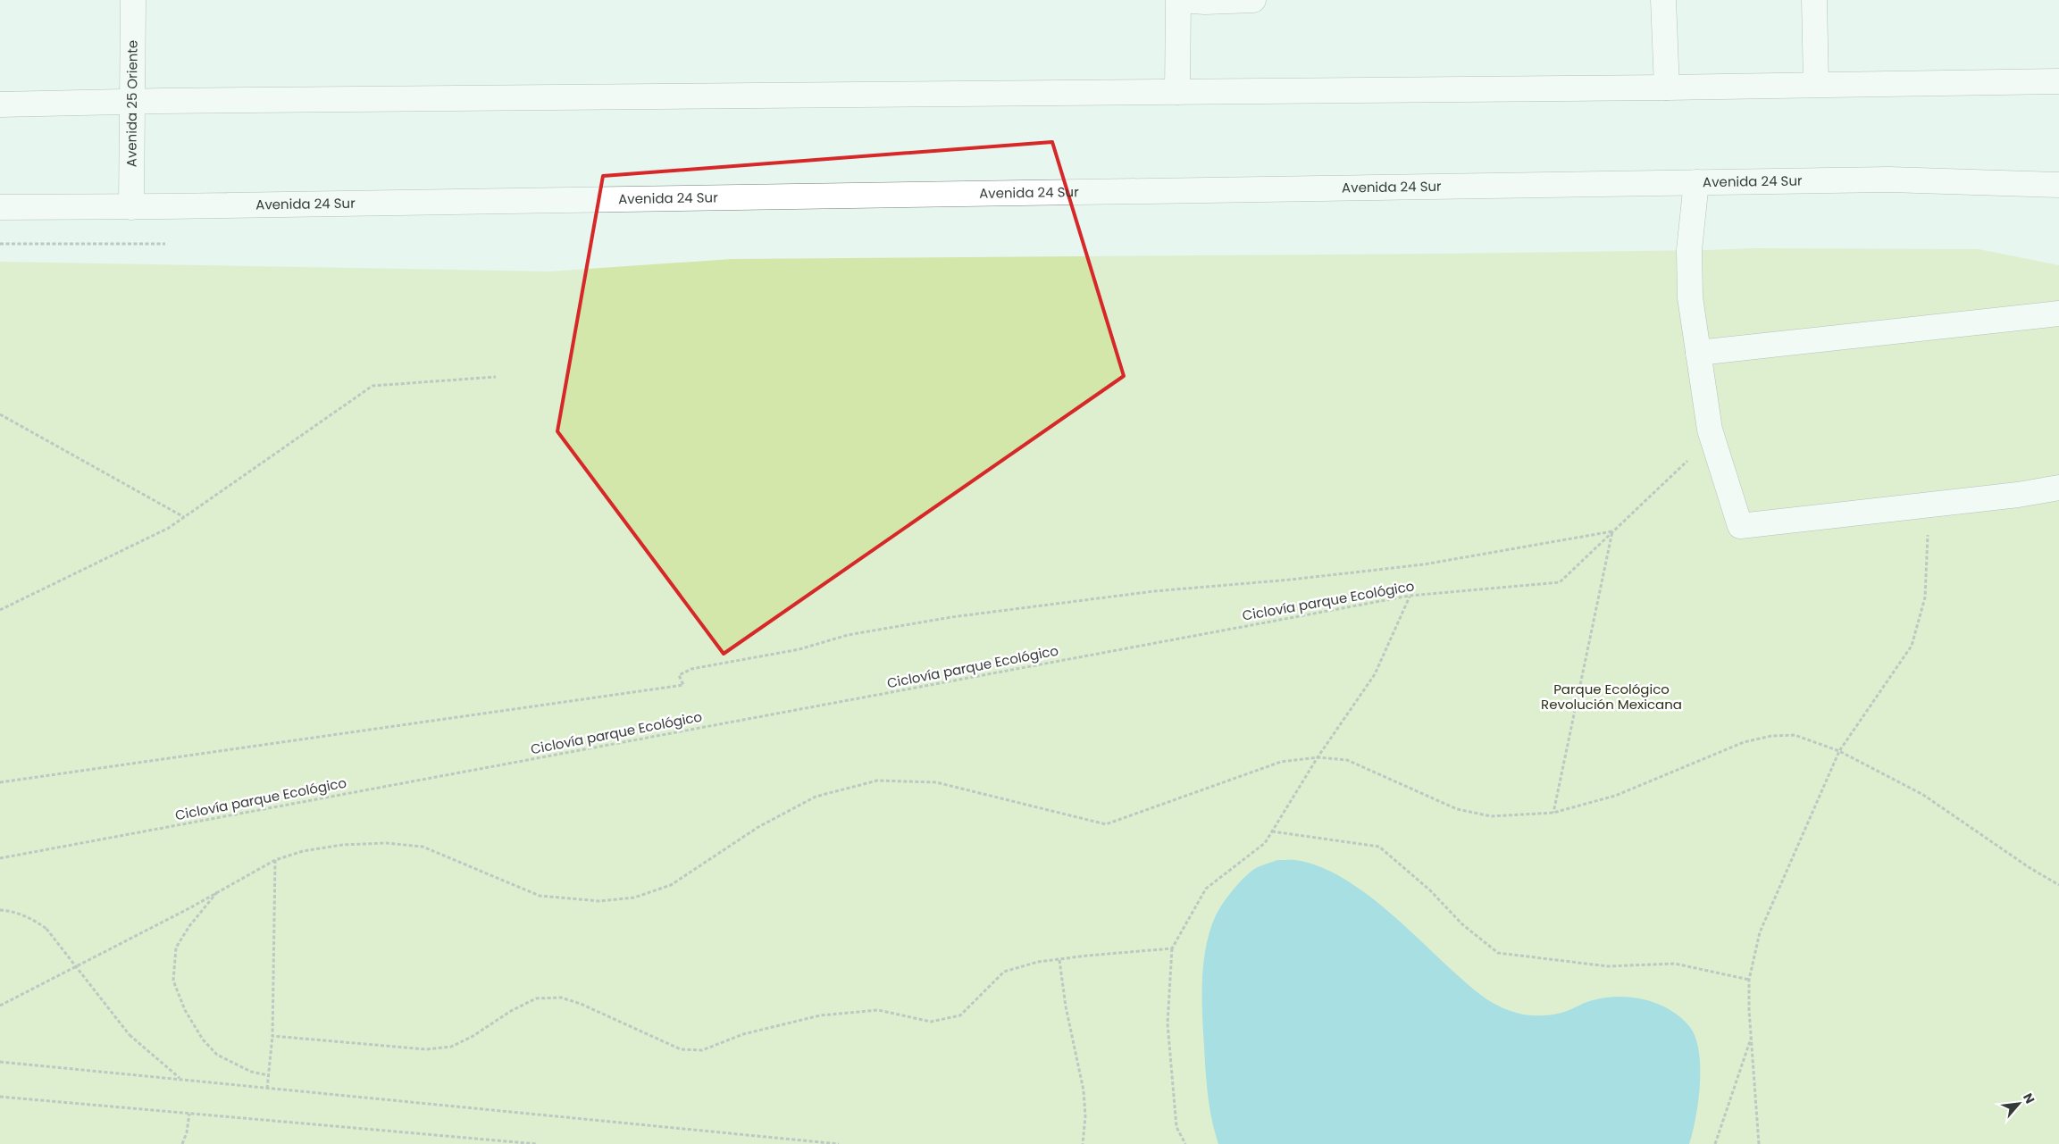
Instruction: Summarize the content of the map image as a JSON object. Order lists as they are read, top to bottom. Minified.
{"streets":{"main road":["Avenida 25 Oriente","Avenida 24 Sur"],"path":["Ciclovía parque Ecológico"]},"crossings":[["Avenida 25 Oriente","Avenida 24 Sur"]],"parks":["Parque Ecológico Revolución Mexicana"],"north":"top right"}
